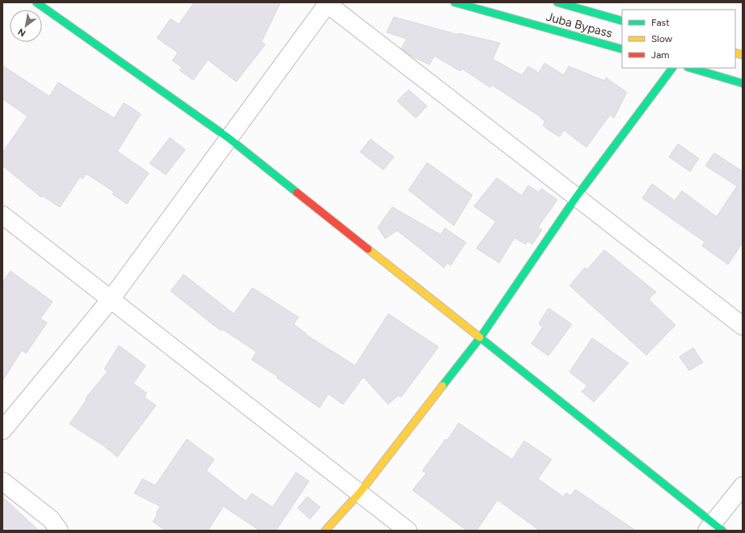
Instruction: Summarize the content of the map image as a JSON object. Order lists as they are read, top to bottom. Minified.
{"streets":{"street":["Juba Bypass"]},"legend":["Fast","Slow","Jam"],"north":"bottom left"}
